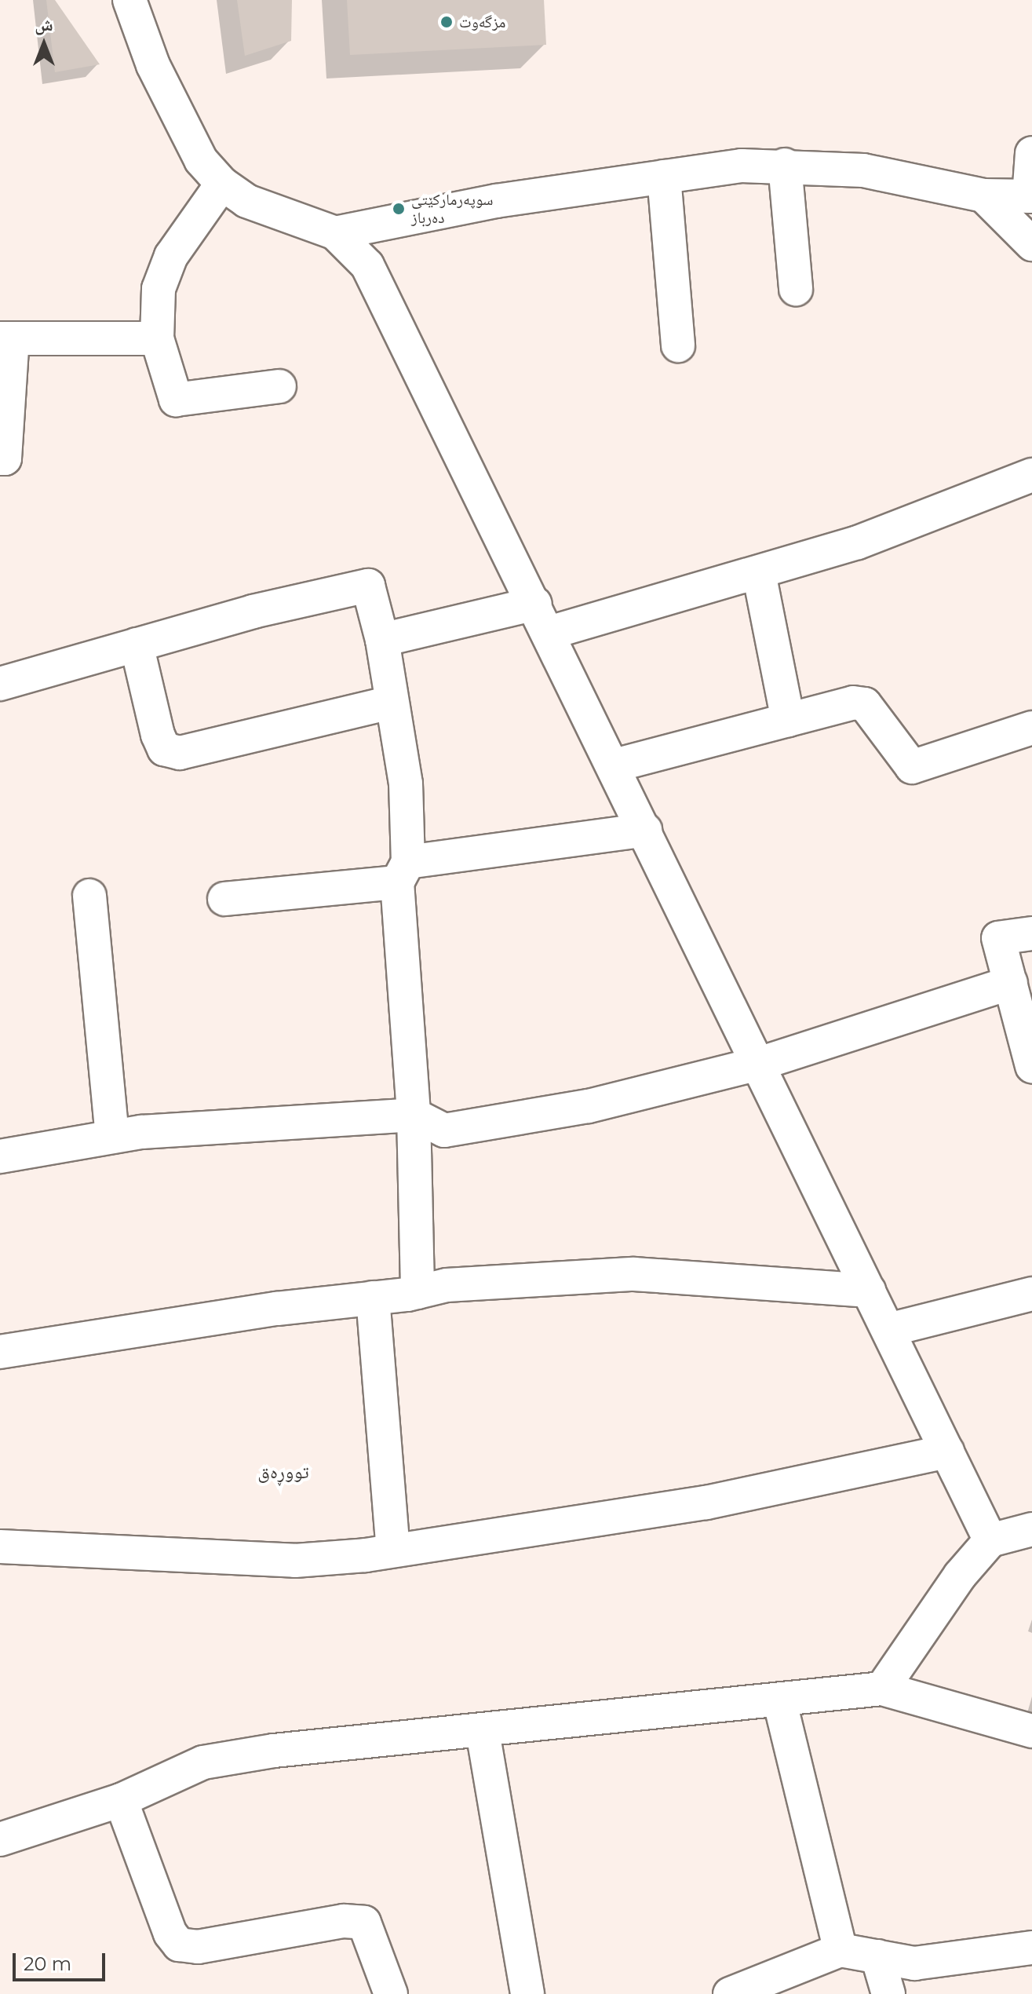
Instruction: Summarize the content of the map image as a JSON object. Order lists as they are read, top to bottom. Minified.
{"districts":["تووڕەق"],"places":["مزگه‌وت","سوپەرمارکێتی دەرباز"],"scale_bar":"20 m","north":"top"}
